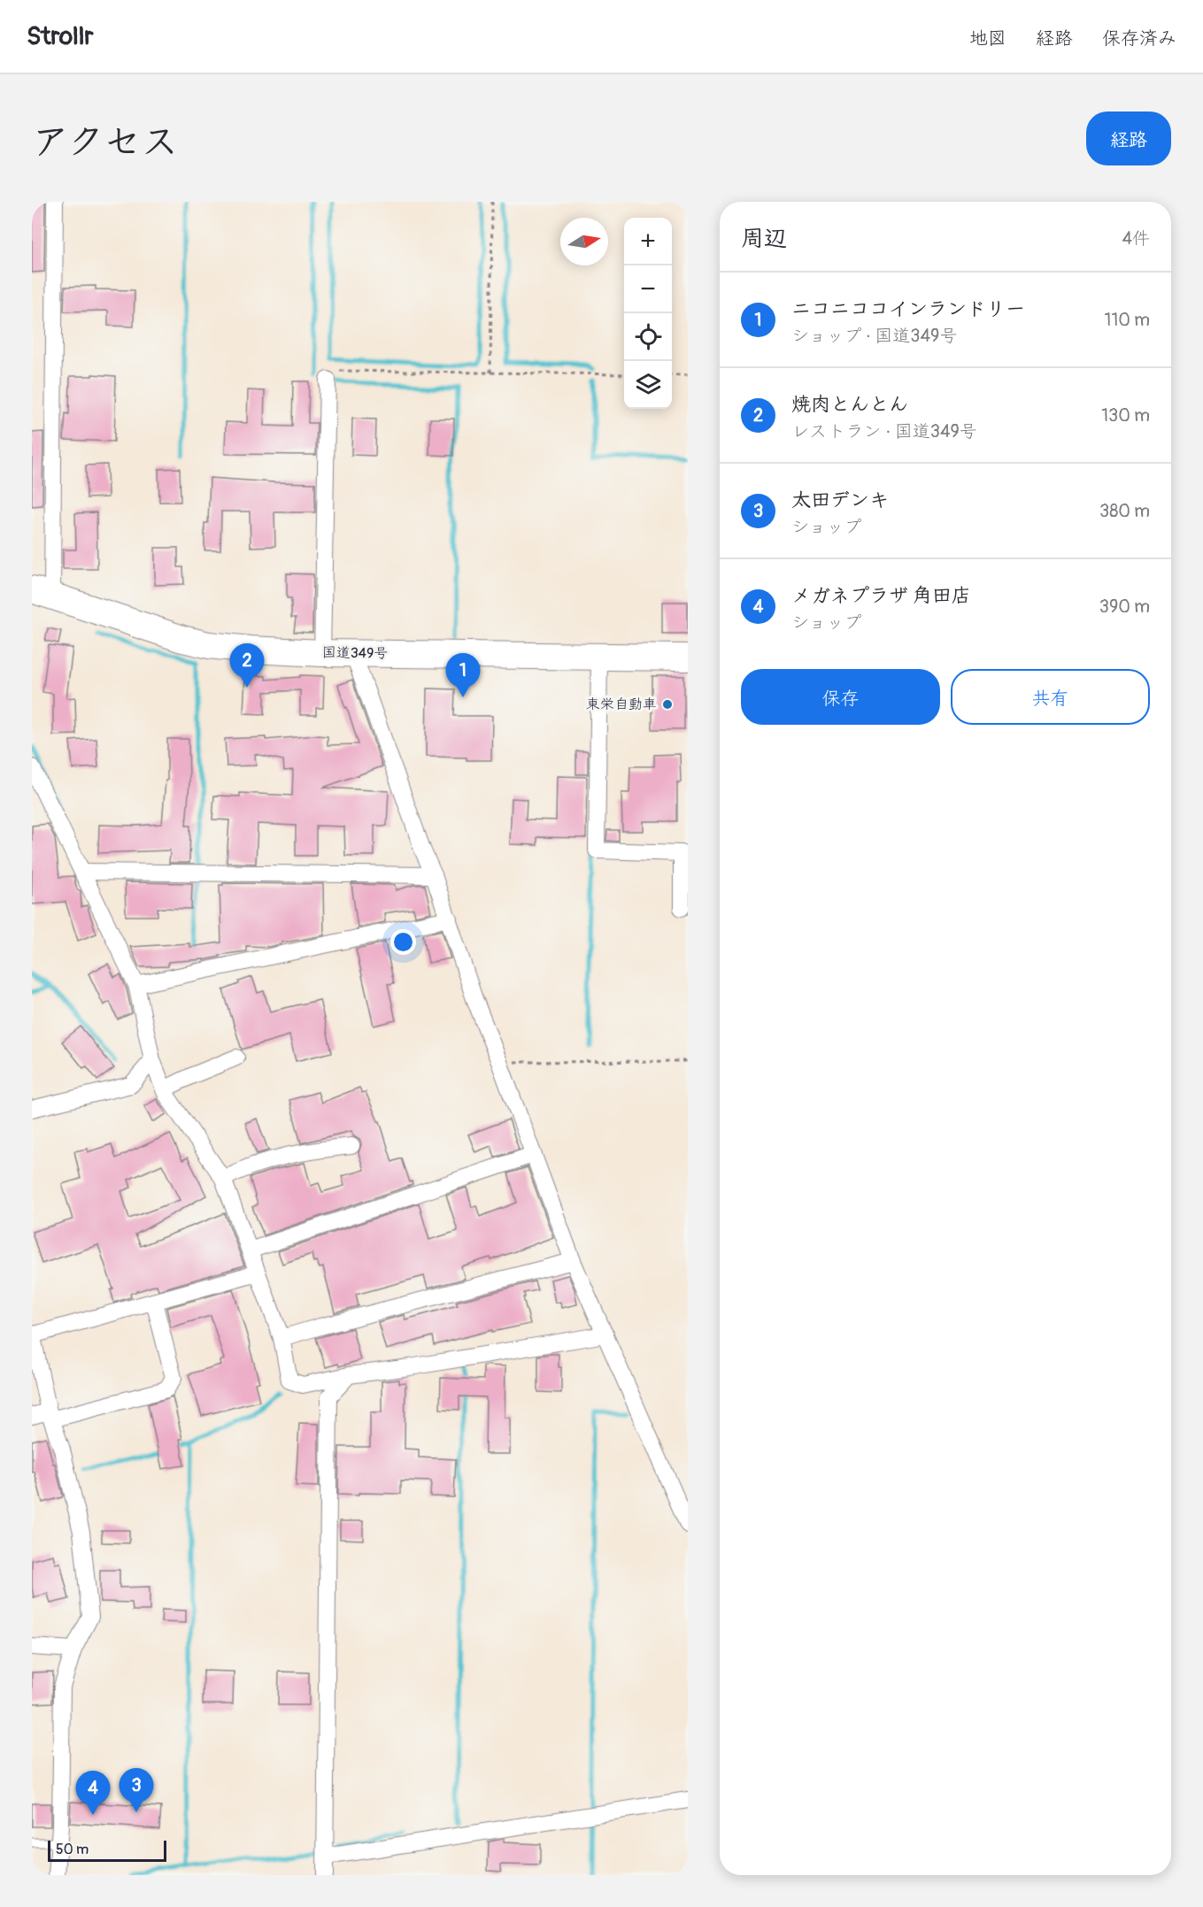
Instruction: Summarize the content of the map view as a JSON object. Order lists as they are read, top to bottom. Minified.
{"streets":{"highway":["国道349号"]},"places":["東栄自動車"],"scale_bar":"50 m","north":"right","page":{"header":"Strollr","nav":["地図","経路","保存済み"],"title":"アクセス","buttons":["経路",["保存","共有"]],"heading":["周辺","4件"],"map_buttons":["+","−"],"list":[{"mark":"1","name":"ニコニココインランドリー","note":"ショップ · 国道349号","value":"110 m"},{"mark":"2","name":"焼肉とんとん","note":"レストラン · 国道349号","value":"130 m"},{"mark":"3","name":"太田デンキ","note":"ショップ","value":"380 m"},{"mark":"4","name":"メガネプラザ 角田店","note":"ショップ","value":"390 m"}],"pins":["2","1","3","4"],"scale":"50 m"}}
